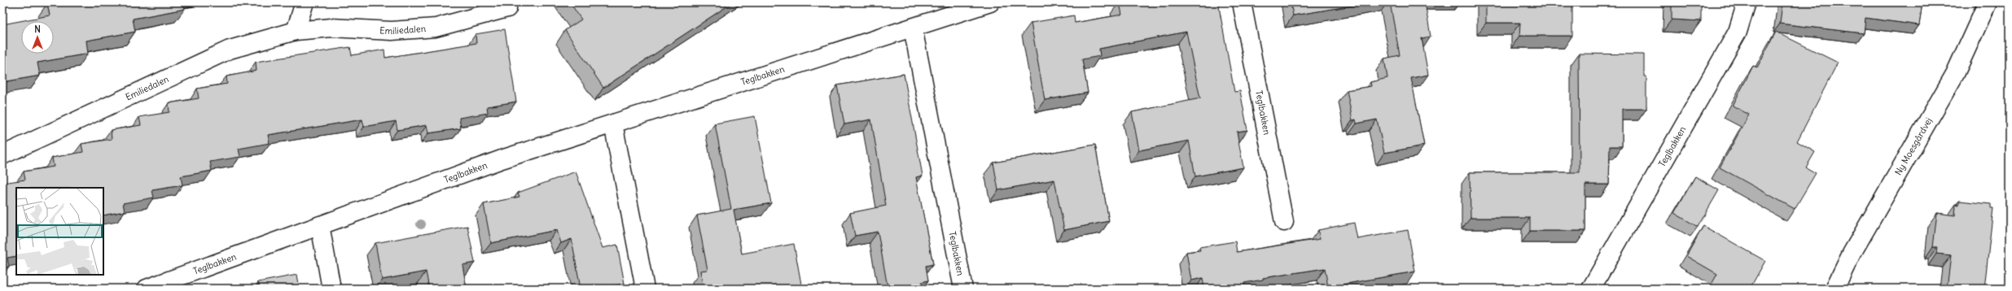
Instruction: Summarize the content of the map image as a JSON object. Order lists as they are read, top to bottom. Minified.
{"streets":{"street":["Emiliedalen","Teglbakken","Ny Moesgårdvej"]},"north":"top"}
